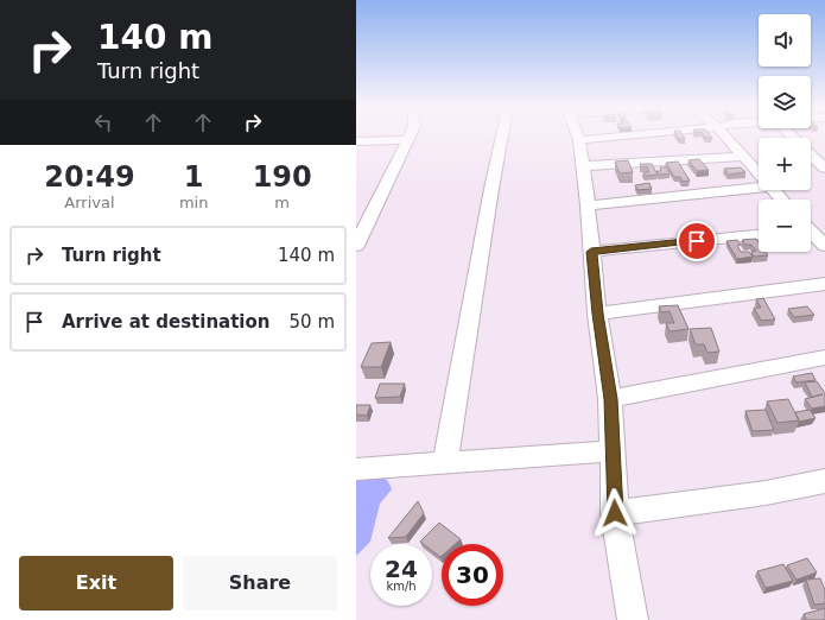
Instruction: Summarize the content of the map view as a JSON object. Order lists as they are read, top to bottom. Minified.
{"page":{"turn":["140 m","Turn right"],"map_buttons":["+","−"],"eta":["20:49","Arrival","1","min","190","m"],"list":[{"name":"Turn right","value":"140 m"},{"name":"Arrive at destination","value":"50 m"}],"speed":"24 km/h","limit":"30","buttons":["Exit","Share"]}}
